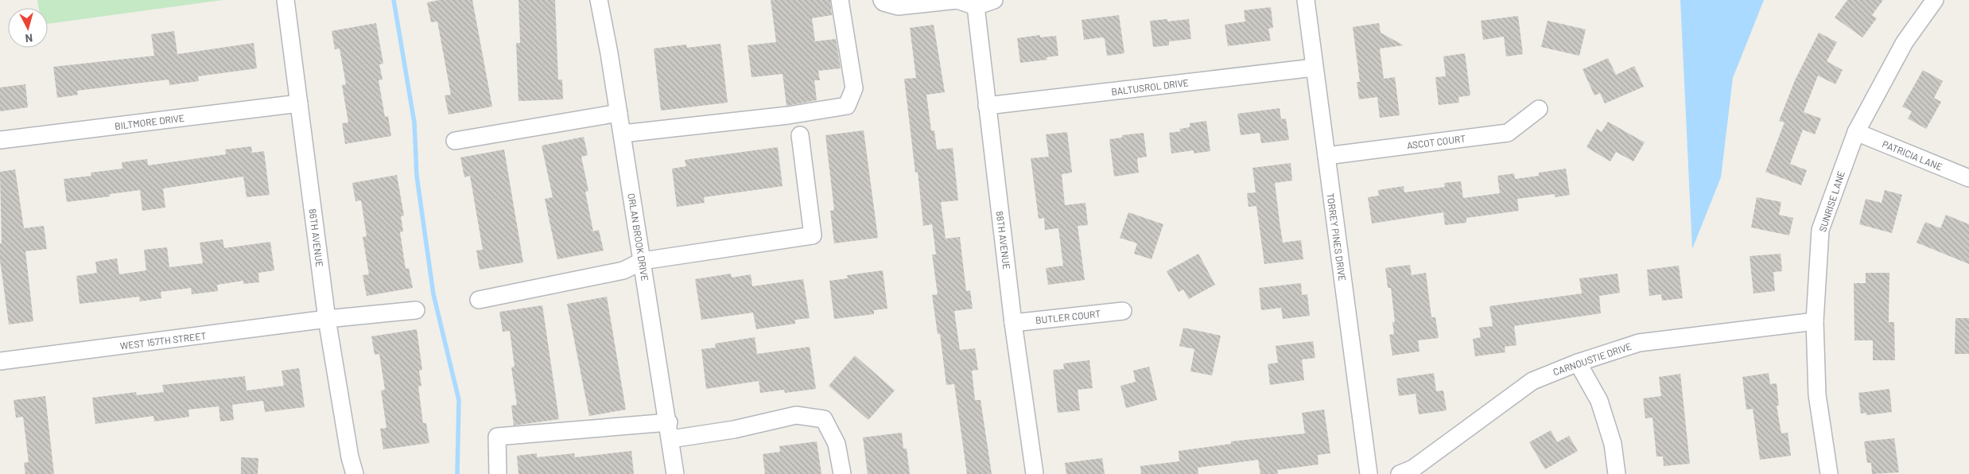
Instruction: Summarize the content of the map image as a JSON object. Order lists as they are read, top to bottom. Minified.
{"streets":{"street":["BALTUSROL DRIVE","BILTMORE DRIVE","ASCOT COURT","PATRICIA LANE","SUNRISE LANE","ORLAN BROOK DRIVE","TORREY PINES DRIVE","86TH AVENUE","88TH AVENUE","BUTLER COURT","WEST 157TH STREET","CARNOUSTIE DRIVE"]},"crossings":[["BALTUSROL DRIVE","TORREY PINES DRIVE"],["BALTUSROL DRIVE","88TH AVENUE"],["BILTMORE DRIVE","86TH AVENUE"],["ASCOT COURT","TORREY PINES DRIVE"],["PATRICIA LANE","SUNRISE LANE"],["SUNRISE LANE","CARNOUSTIE DRIVE"],["86TH AVENUE","WEST 157TH STREET"],["88TH AVENUE","BUTLER COURT"]],"north":"bottom"}
